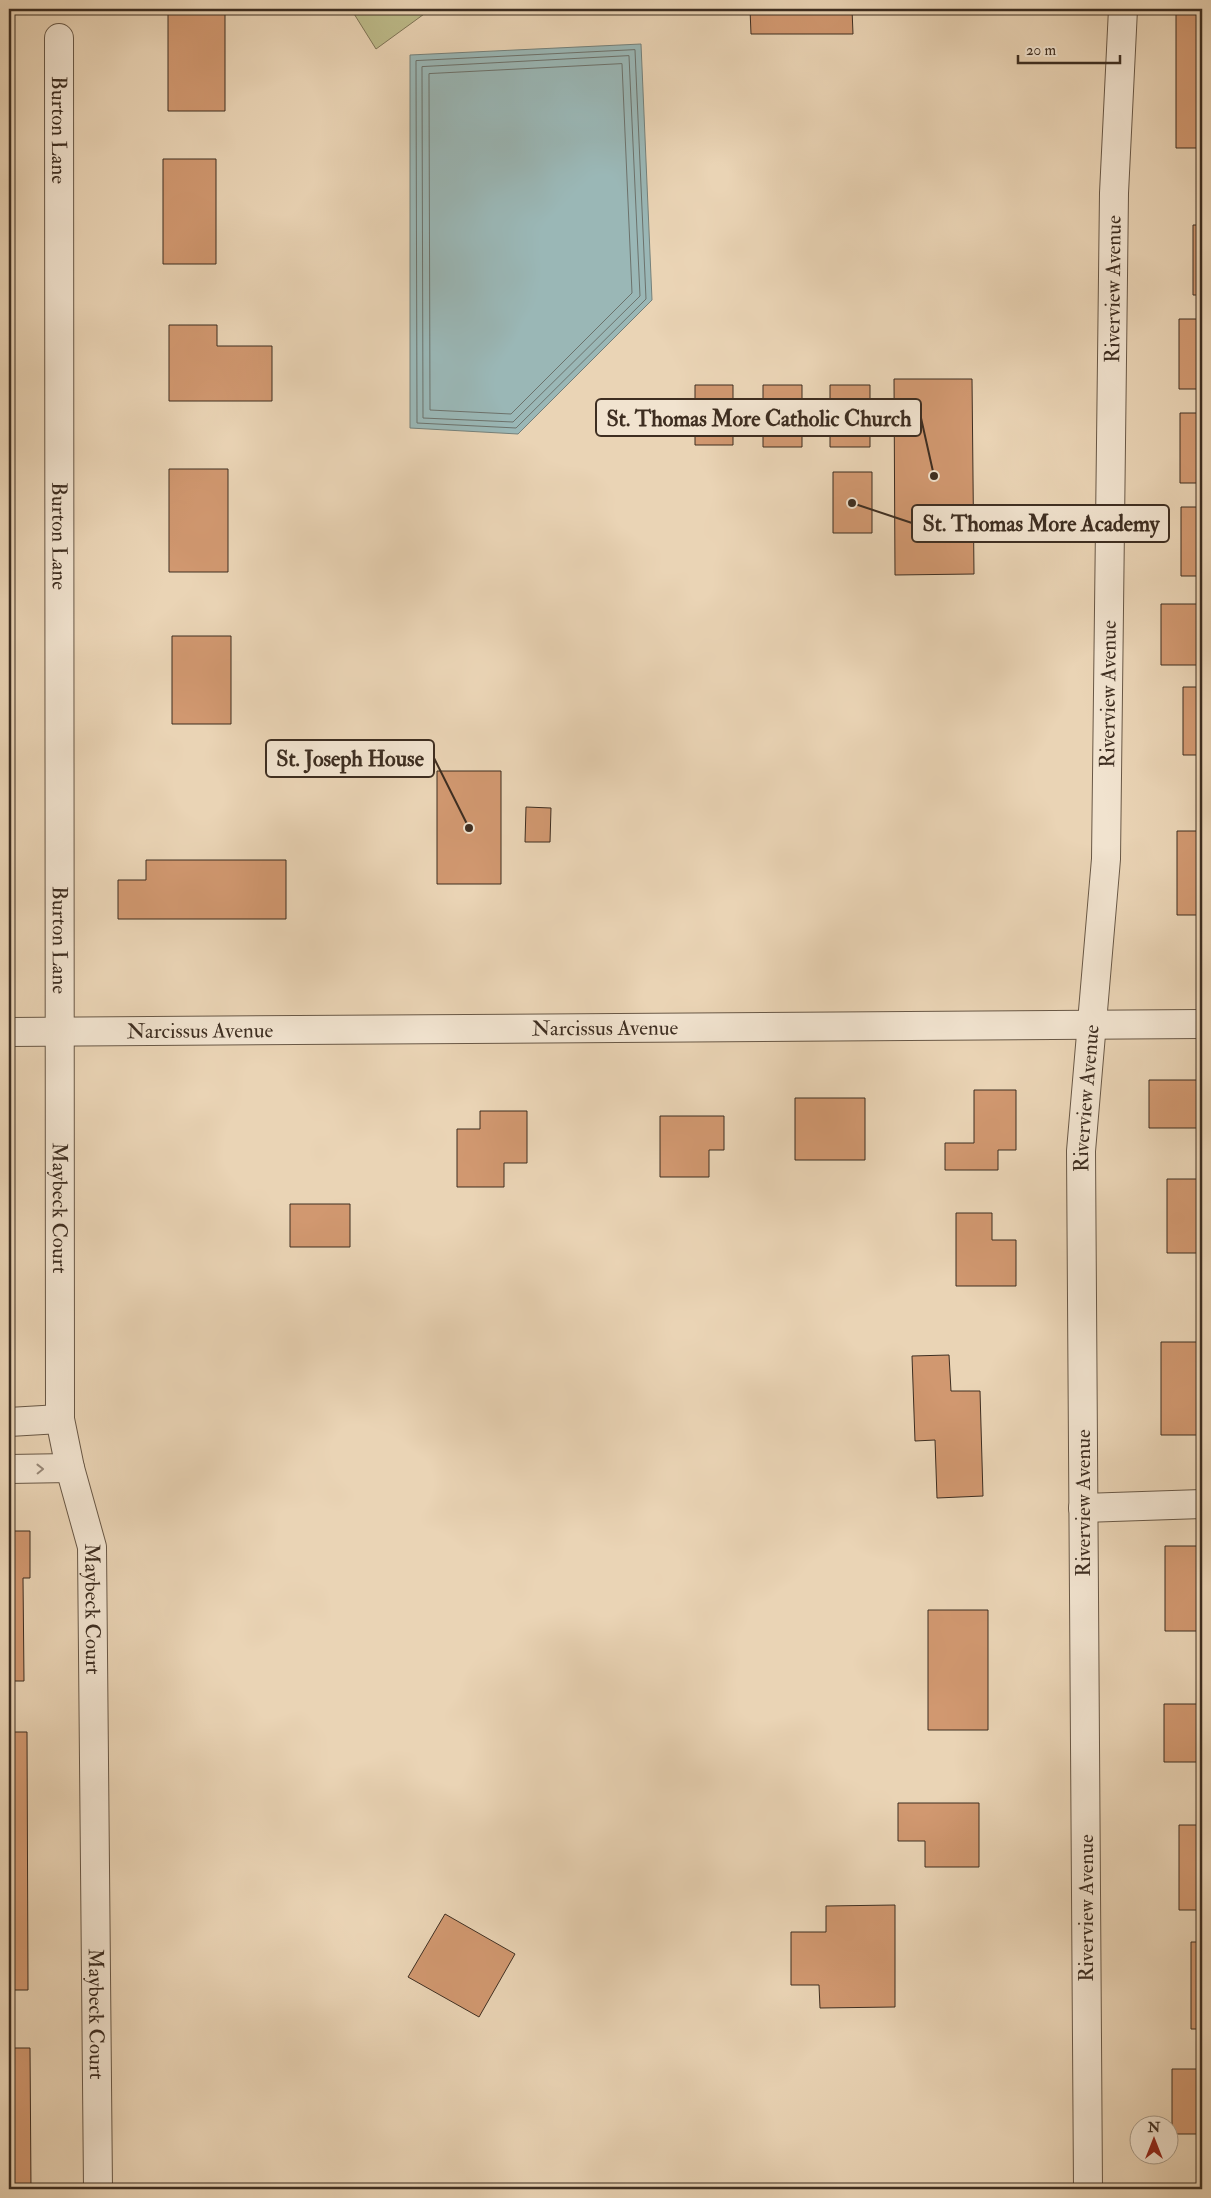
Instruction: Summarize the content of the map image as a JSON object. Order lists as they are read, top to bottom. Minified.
{"streets":{"street":["Burton Lane","Riverview Avenue","Narcissus Avenue","Maybeck Court"]},"crossings":[["Burton Lane","Narcissus Avenue"],["Burton Lane","Maybeck Court"],["Riverview Avenue","Narcissus Avenue"],["Narcissus Avenue","Maybeck Court"]],"places":["St. Thomas More Catholic Church","St. Thomas More Academy","St. Joseph House"],"scale_bar":"20 m","north":"top"}
